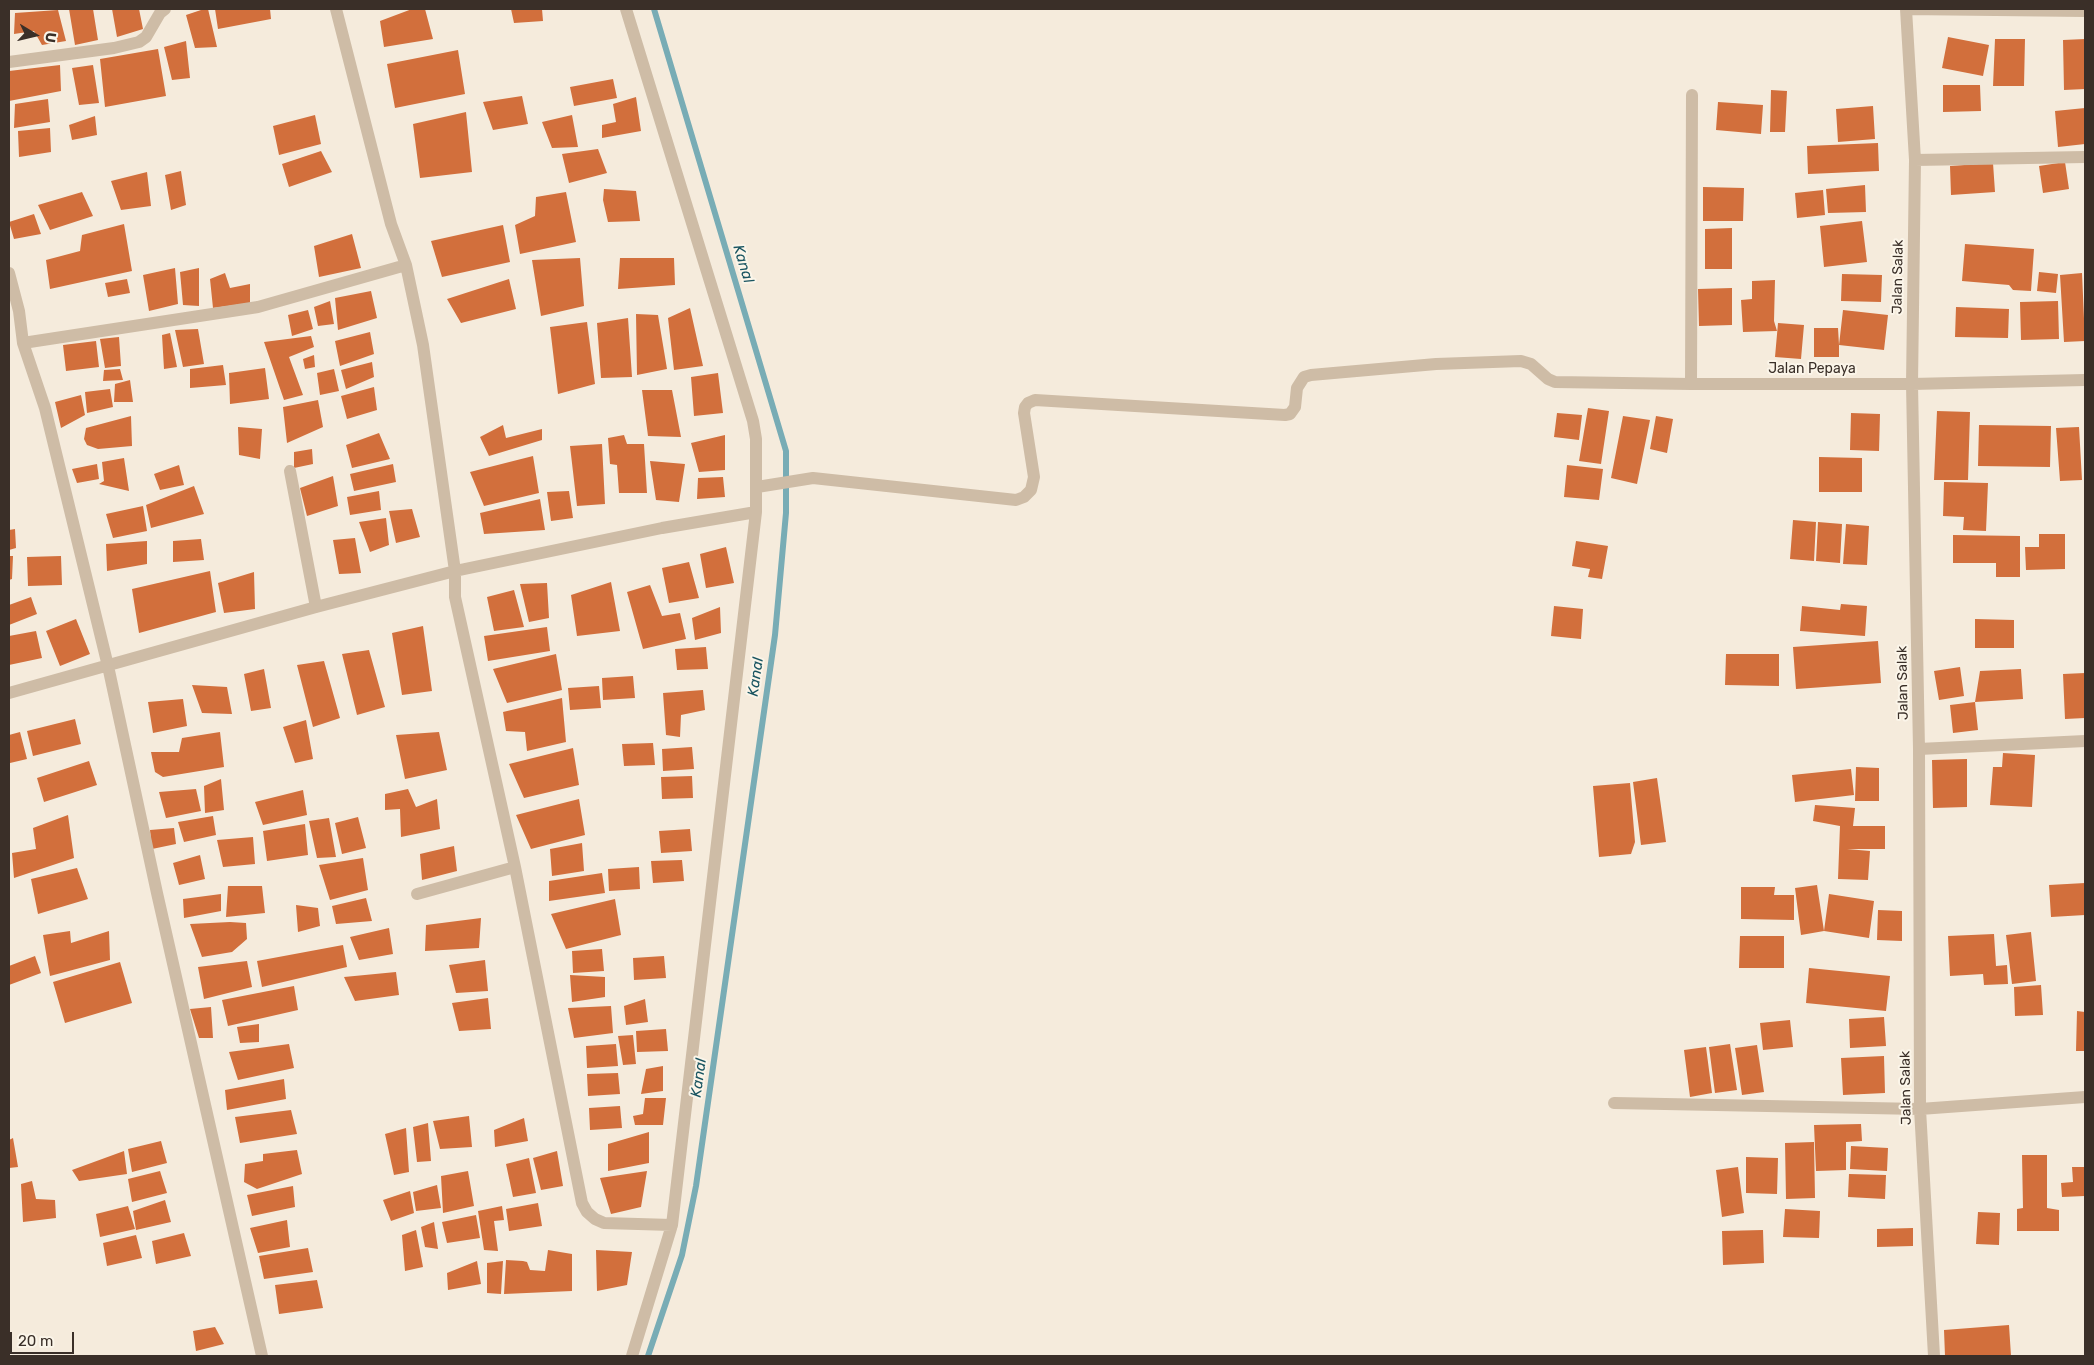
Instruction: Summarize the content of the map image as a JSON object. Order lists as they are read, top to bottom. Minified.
{"streets":{"street":["Jalan Salak","Jalan Pepaya"]},"crossings":[["Jalan Salak","Jalan Pepaya"]],"water":["Kanal"],"scale_bar":"20 m","north":"right"}
